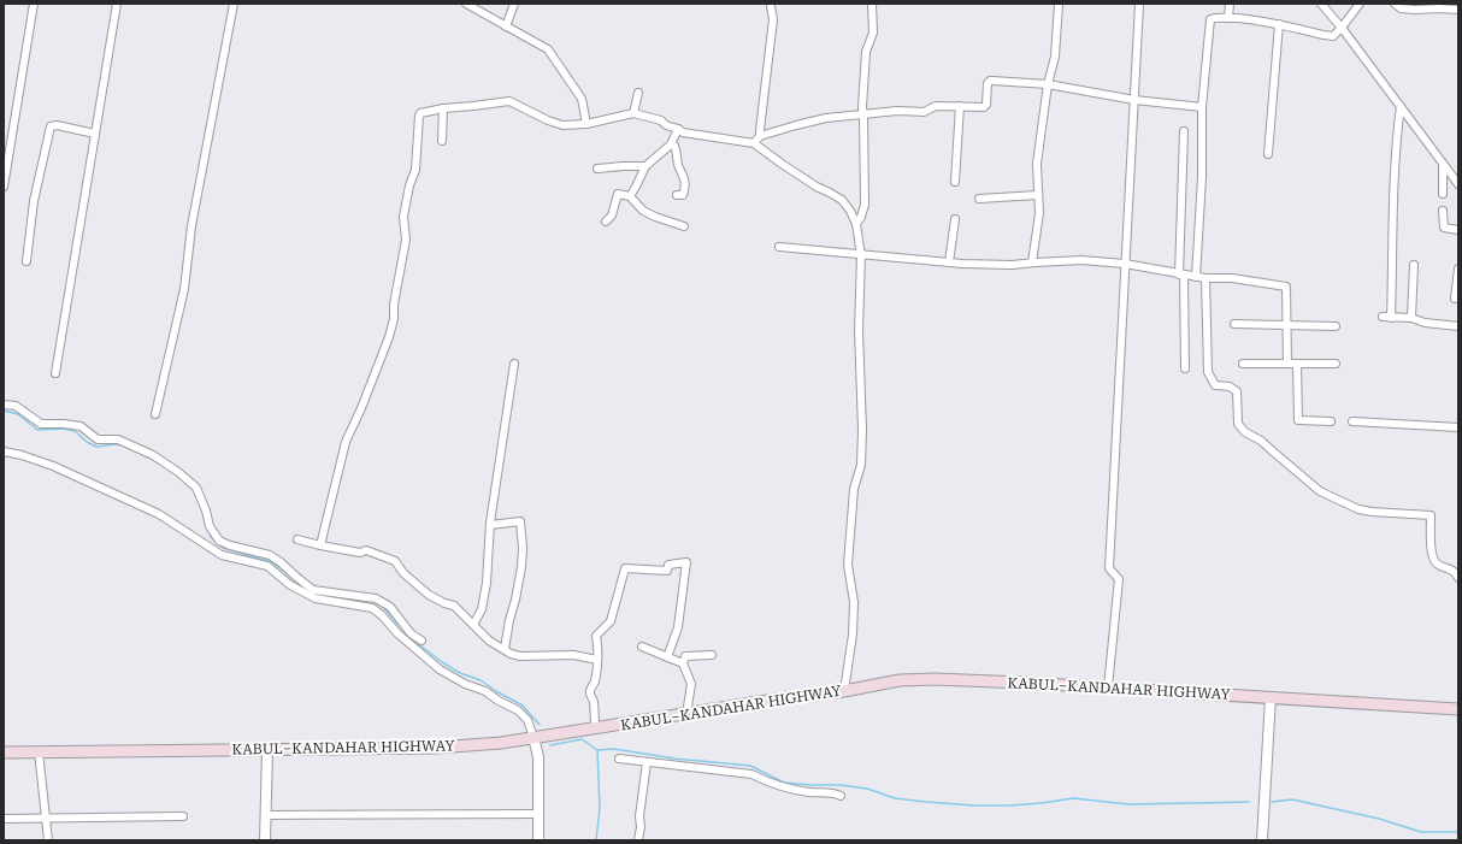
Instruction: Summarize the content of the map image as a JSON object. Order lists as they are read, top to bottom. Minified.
{"streets":{"main road":["KABUL–KANDAHAR HIGHWAY"]}}
